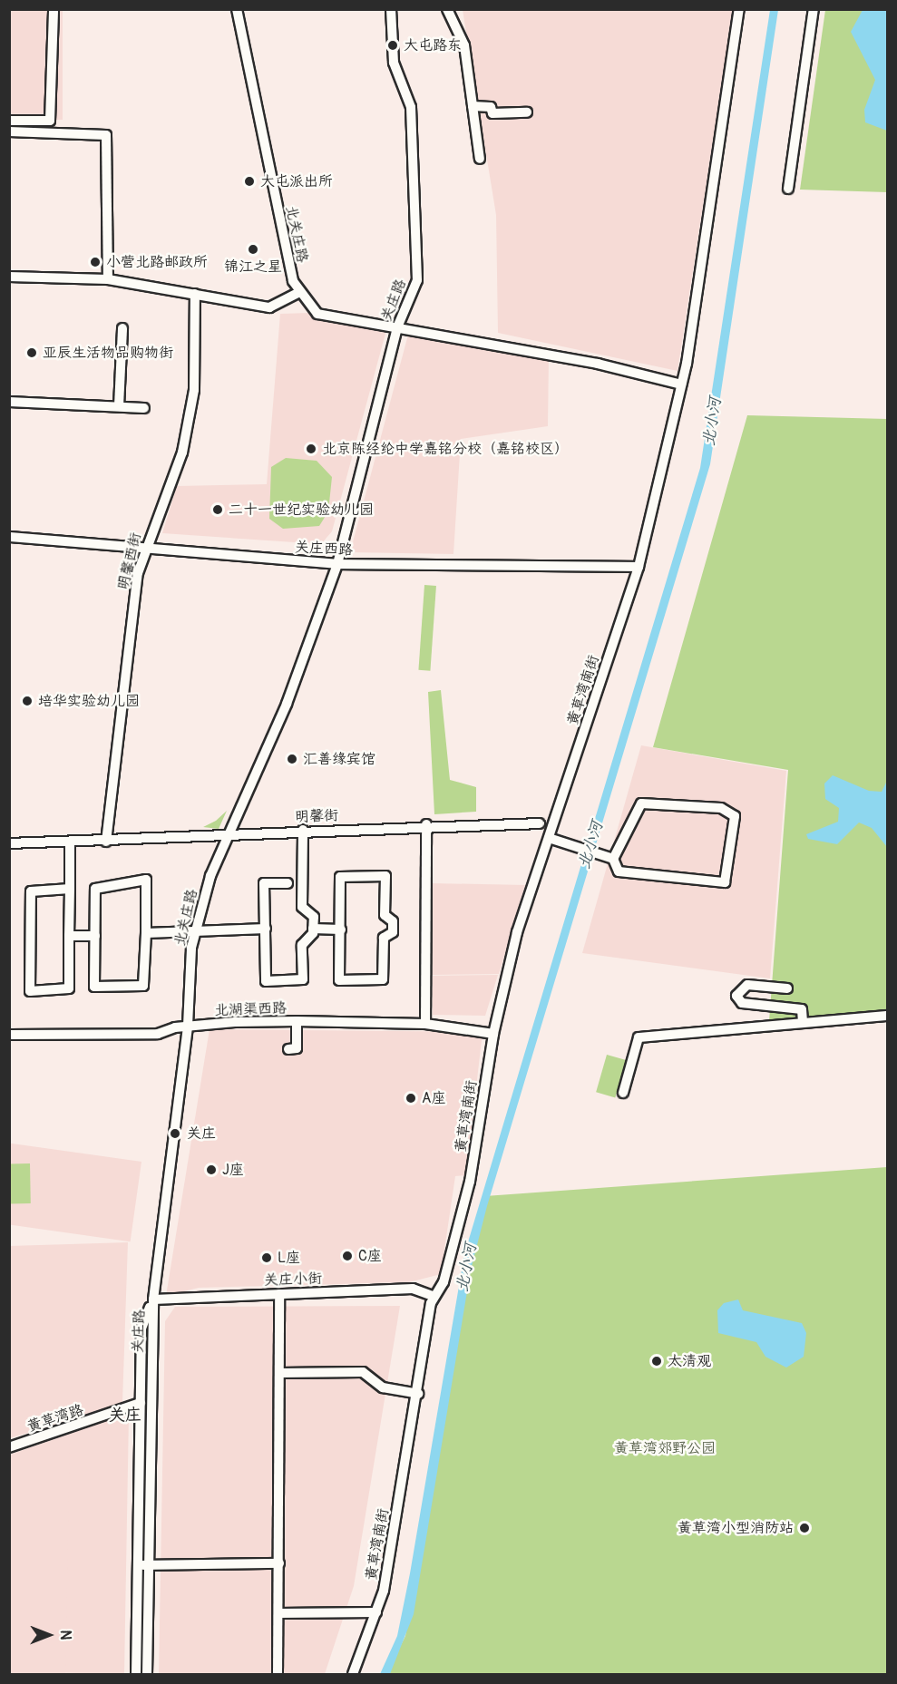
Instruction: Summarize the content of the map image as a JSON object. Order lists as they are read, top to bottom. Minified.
{"streets":{"street":["北关庄路","关庄路","关庄西路","明馨西街","黄草湾南街","明馨街","北湖渠西路","关庄小街","黄草湾路"]},"crossings":[["北关庄路","关庄路"],["北关庄路","关庄西路"],["北关庄路","黄草湾南街"],["北关庄路","明馨街"],["北关庄路","北湖渠西路"],["北关庄路","关庄小街"],["关庄路","关庄西路"],["关庄路","关庄小街"],["关庄路","黄草湾路"],["关庄西路","明馨西街"],["关庄西路","黄草湾南街"],["明馨西街","明馨街"],["黄草湾南街","北湖渠西路"],["黄草湾南街","关庄小街"]],"districts":["关庄"],"water":["北小河"],"parks":["黄草湾郊野公园"],"places":["大屯路东","大屯派出所","锦江之星","小营北路邮政所","亚辰生活物品购物街","北京陈经纶中学嘉铭分校（嘉铭校区）","二十一世纪实验幼儿园","培华实验幼儿园","汇善缘宾馆","A座","关庄","J座","C座","L座","太清观","黄草湾小型消防站"],"north":"right"}
